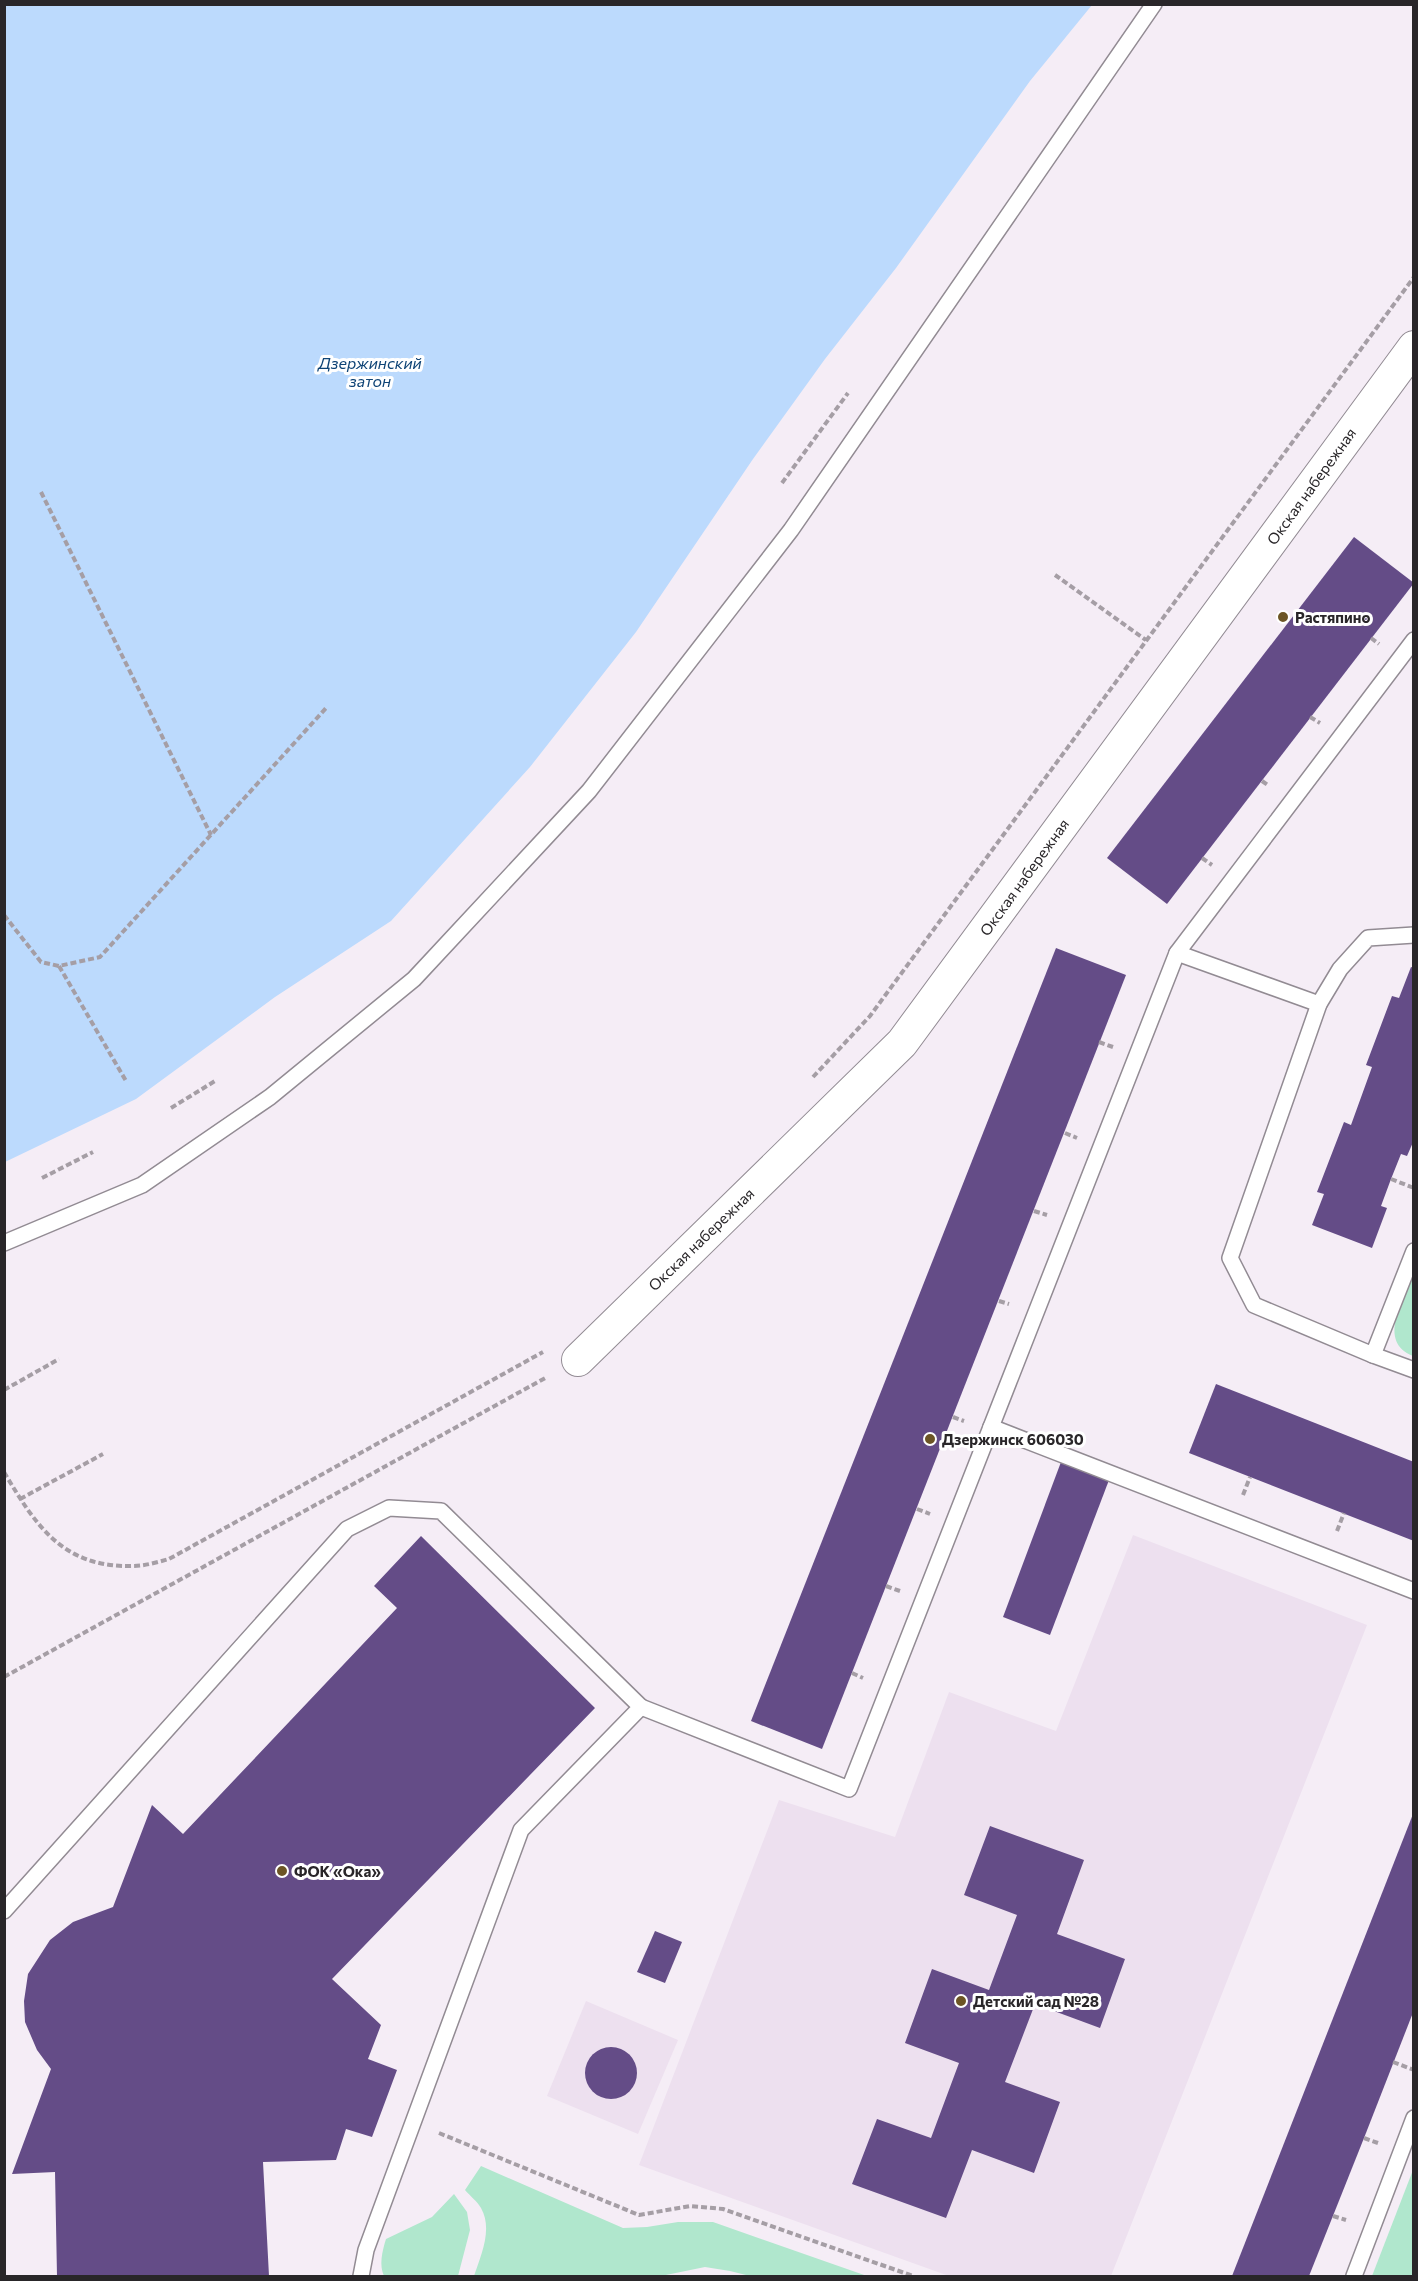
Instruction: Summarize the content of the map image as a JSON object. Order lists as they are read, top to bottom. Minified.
{"streets":{"street":["Окская набережная"]},"water":["Дзержинский затон"],"places":["Растяпино","Дзержинск 606030","ФОК «Ока»","Детский сад №28"]}
